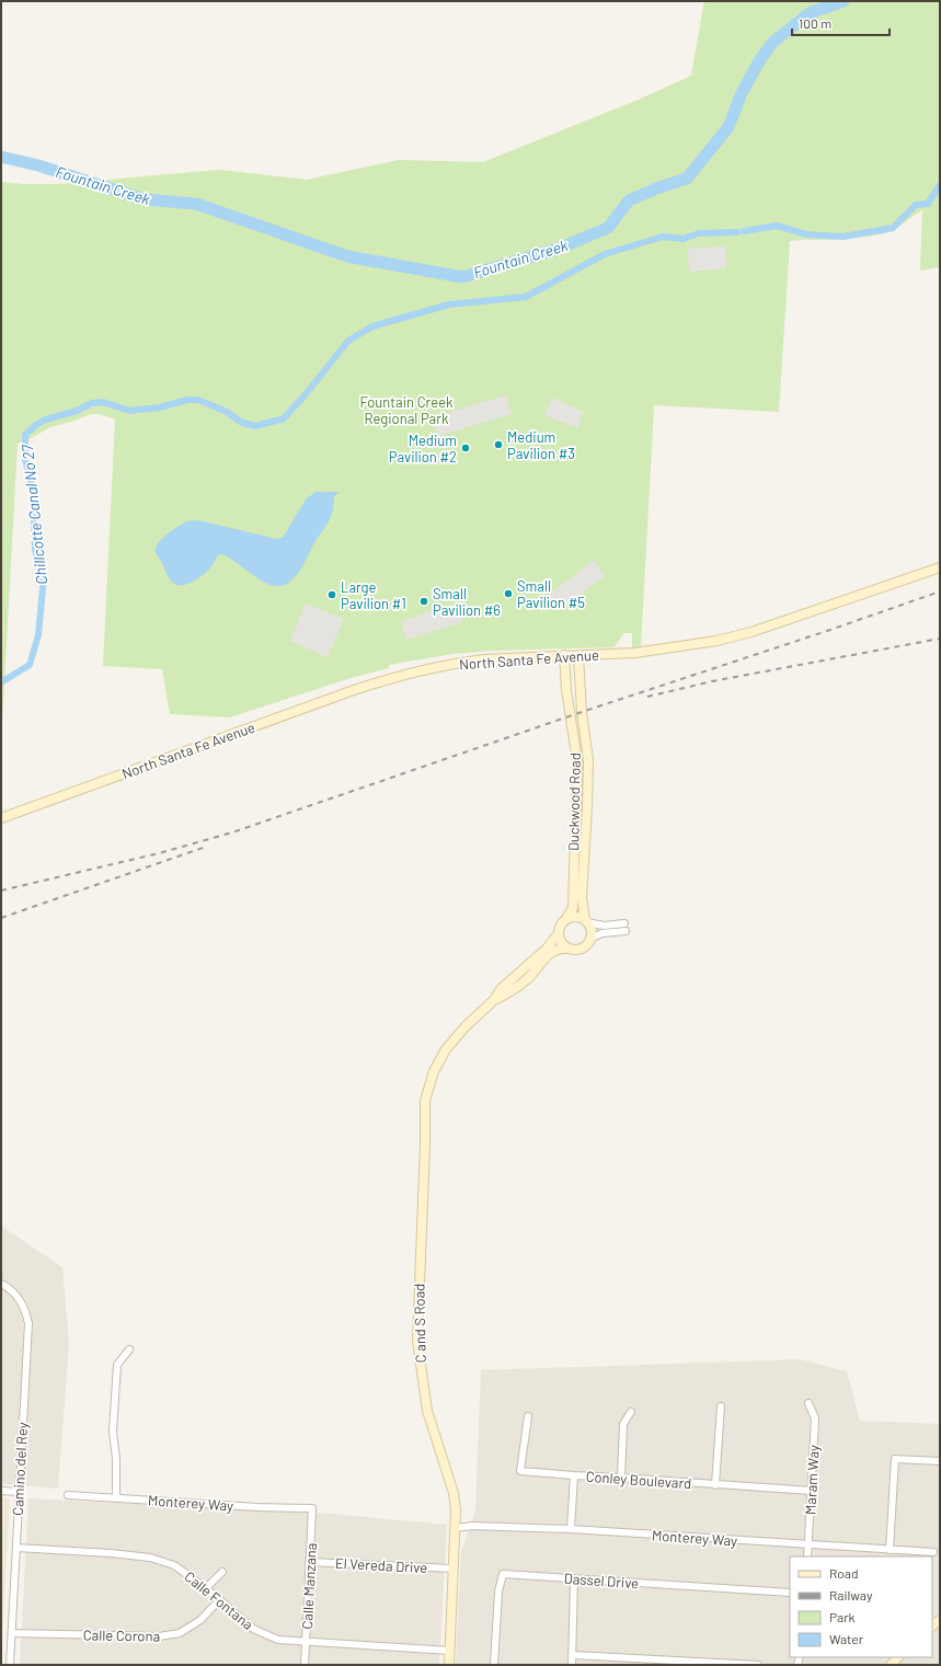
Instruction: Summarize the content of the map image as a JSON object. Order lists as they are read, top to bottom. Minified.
{"streets":{"main road":["North Santa Fe Avenue","Duckwood Road","C and S Road"],"street":["Camino del Rey","Conley Boulevard","Maram Way","Monterey Way","El Vereda Drive","Dassel Drive","Calle Manzana","Calle Fontana","Calle Corona"]},"crossings":[["North Santa Fe Avenue","Duckwood Road"],["Duckwood Road","C and S Road"],["C and S Road","Monterey Way"],["C and S Road","El Vereda Drive"],["C and S Road","Calle Fontana"],["Camino del Rey","Calle Fontana"],["Camino del Rey","Calle Corona"],["Conley Boulevard","Maram Way"],["Maram Way","Monterey Way"],["Monterey Way","Calle Manzana"],["El Vereda Drive","Calle Manzana"],["Calle Manzana","Calle Fontana"],["Calle Fontana","Calle Corona"]],"water":["Fountain Creek","Chillcotte Canal No 27"],"parks":["Fountain Creek Regional Park"],"places":["Medium Pavilion #3","Medium Pavilion #2","Small Pavilion #5","Large Pavilion #1","Small Pavilion #6"],"legend":["Road","Railway","Park","Water"],"scale_bar":"100 m"}
